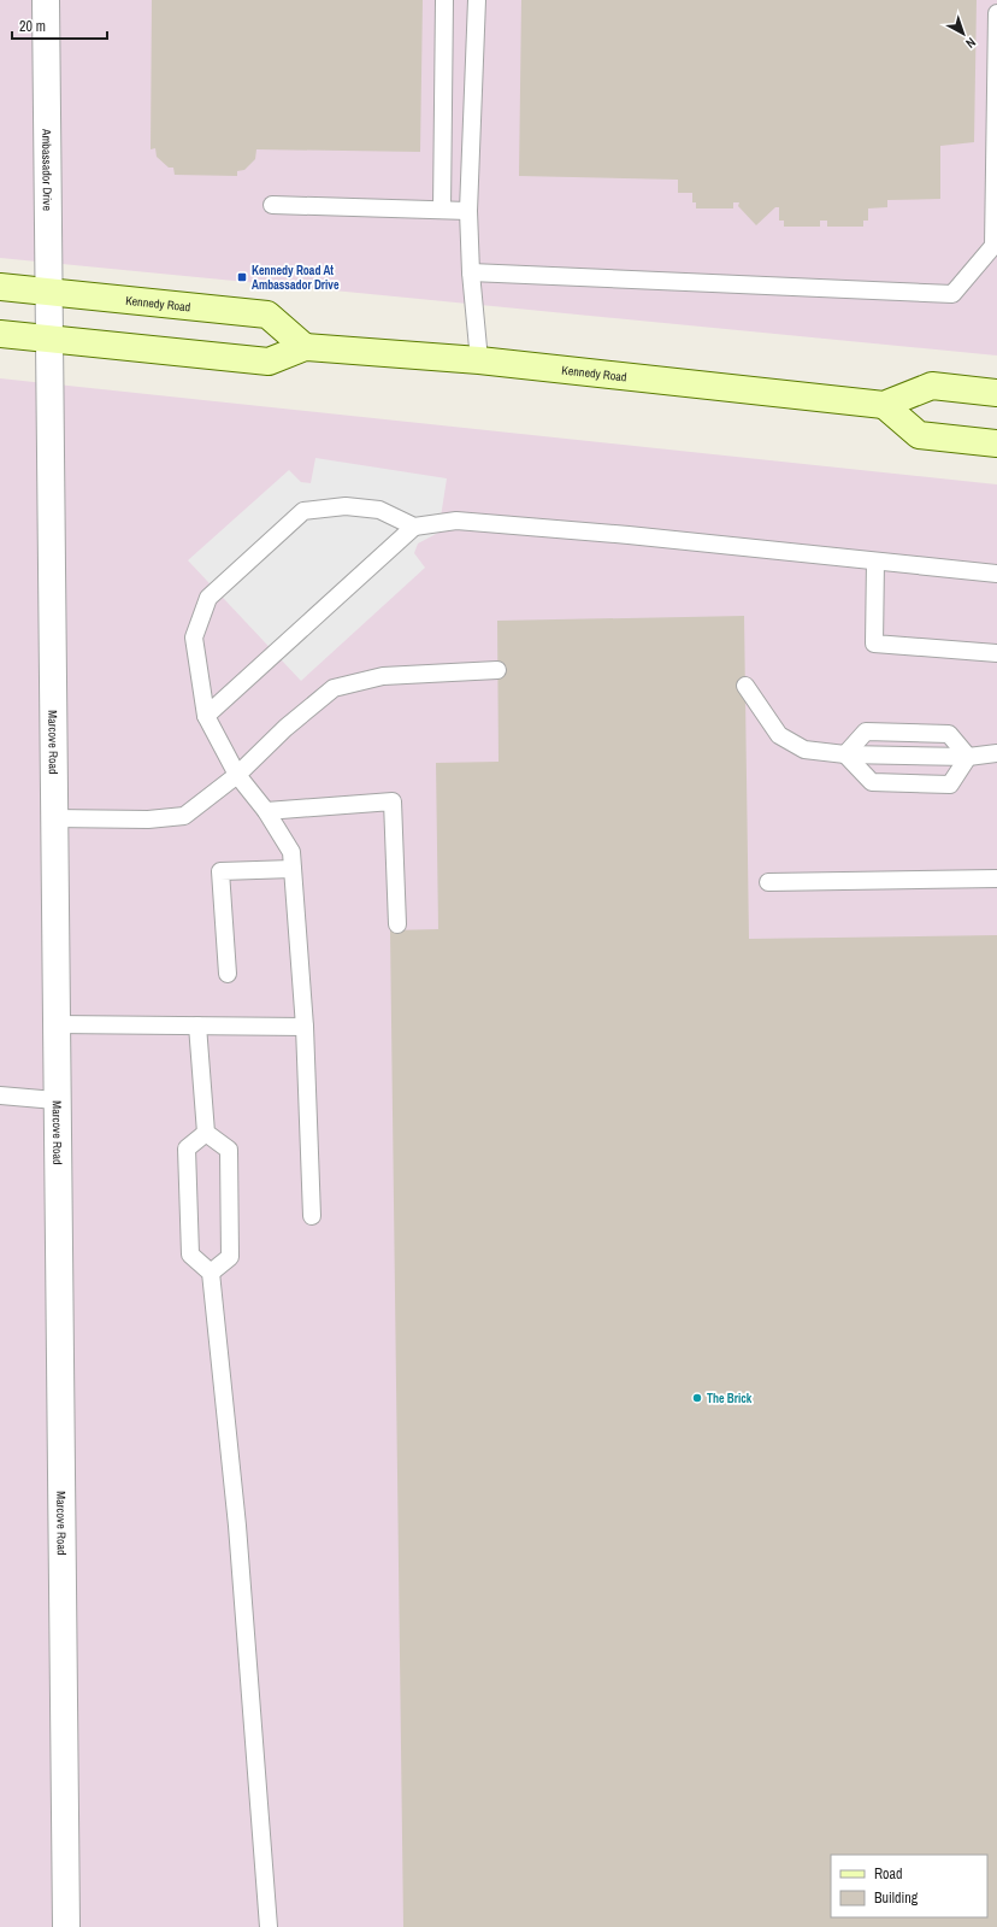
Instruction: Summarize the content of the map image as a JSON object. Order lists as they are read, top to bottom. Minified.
{"streets":{"main road":["Kennedy Road"],"street":["Ambassador Drive","Marcove Road"]},"crossings":[["Ambassador Drive","Kennedy Road"],["Ambassador Drive","Marcove Road"],["Kennedy Road","Marcove Road"]],"places":{"transit":["Kennedy Road At Ambassador Drive"],"other":["The Brick"]},"legend":["Road","Building"],"scale_bar":"20 m","north":"bottom right"}
